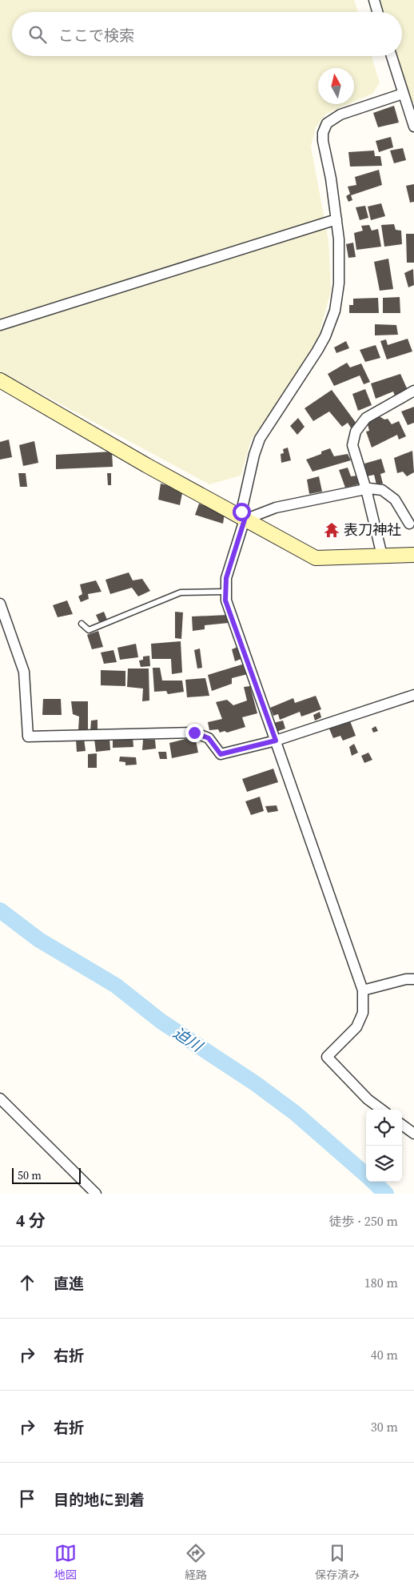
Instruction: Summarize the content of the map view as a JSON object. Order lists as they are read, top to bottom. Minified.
{"water":["迫川"],"places":{"temple":["表刀神社"]},"scale_bar":"50 m","north":"top","page":{"search":"ここで検索","scale":"50 m","heading":["4 分","徒歩 · 250 m"],"list":[["直進","180 m"],["右折","40 m"],["右折","30 m"],"目的地に到着"],"nav":["地図","経路","保存済み"]}}
